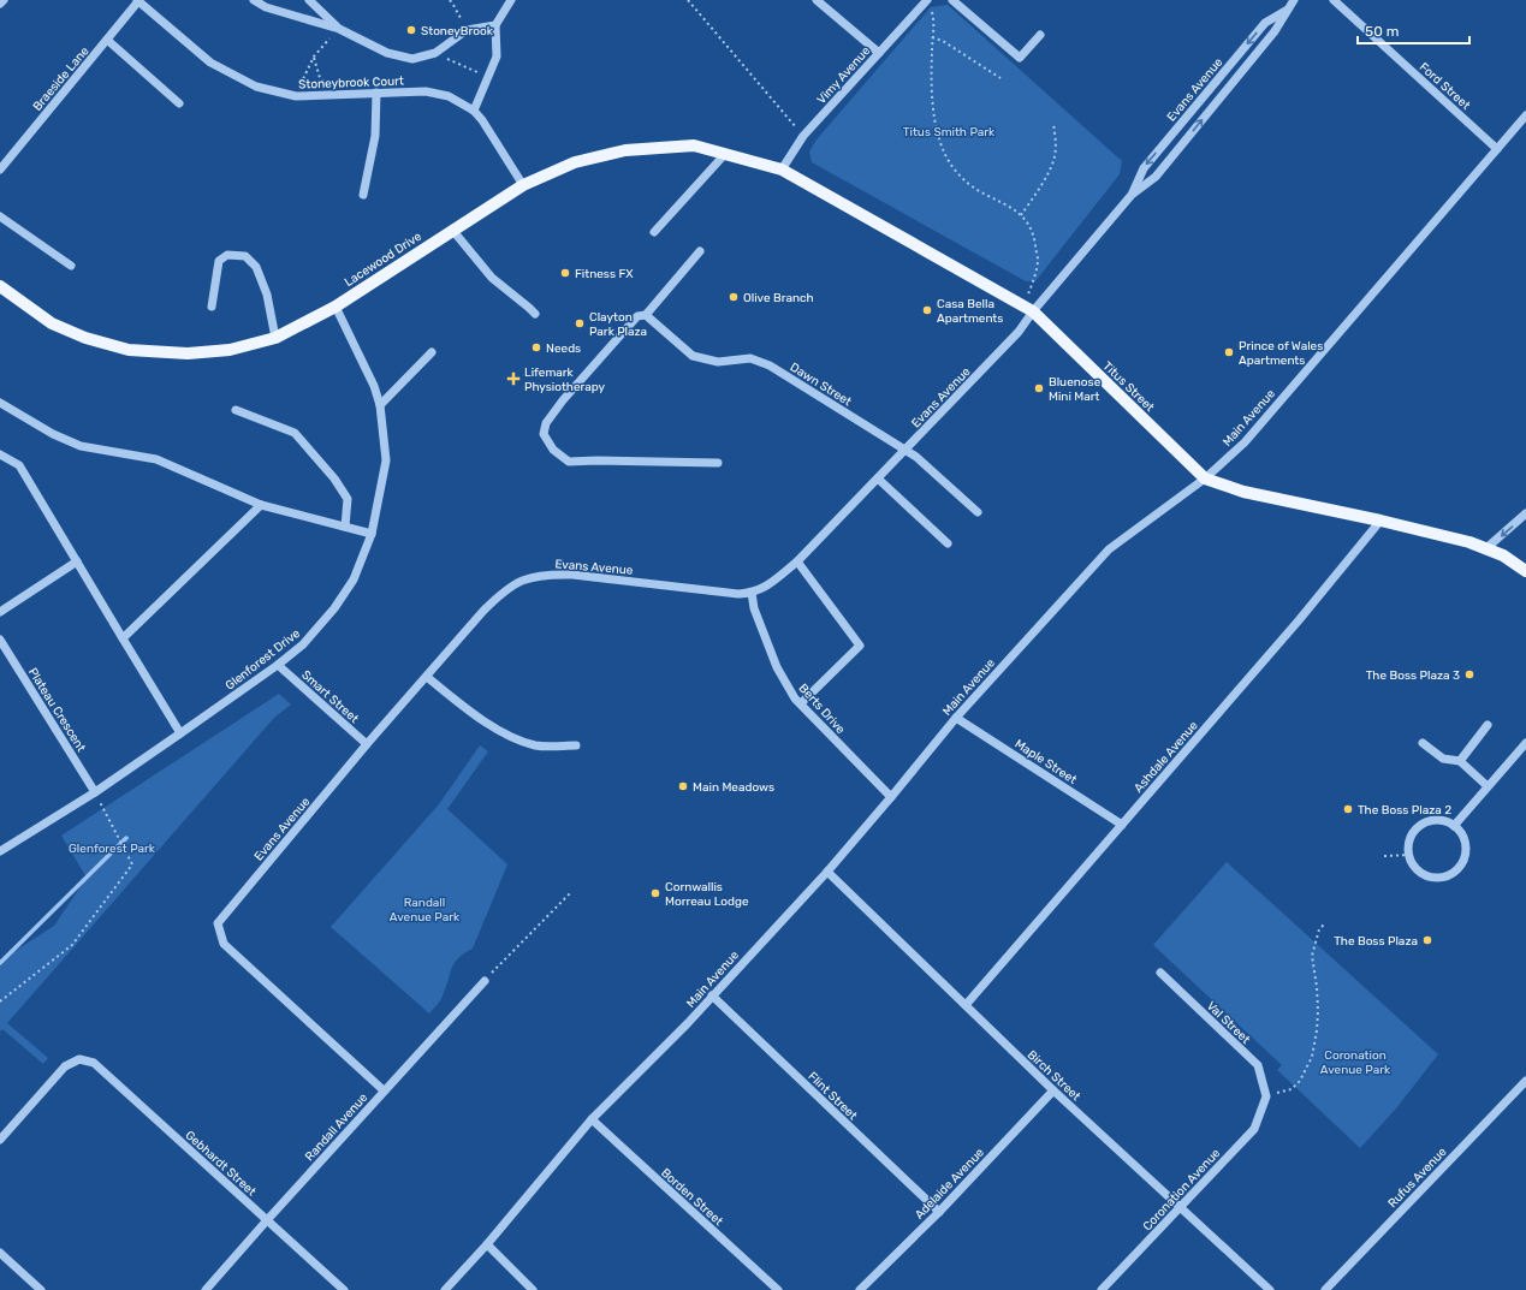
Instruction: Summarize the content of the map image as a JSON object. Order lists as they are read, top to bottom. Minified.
{"streets":{"main road":["Lacewood Drive","Titus Street"],"street":["Vimy Avenue","Braeside Lane","Stoneybrook Court","Ford Street","Evans Avenue","Dawn Street","Main Avenue","Glenforest Drive","Smart Street","Berts Drive","Plateau Crescent","Ashdale Avenue","Maple Street","Val Street","Birch Street","Flint Street","Randall Avenue","Gebhardt Street","Rufus Avenue","Adelaide Avenue","Coronation Avenue","Borden Street"]},"crossings":[["Vimy Avenue","Lacewood Drive"],["Vimy Avenue","Titus Street"],["Braeside Lane","Stoneybrook Court"],["Stoneybrook Court","Lacewood Drive"],["Ford Street","Main Avenue"],["Evans Avenue","Dawn Street"],["Evans Avenue","Titus Street"],["Evans Avenue","Smart Street"],["Evans Avenue","Berts Drive"],["Evans Avenue","Randall Avenue"],["Lacewood Drive","Titus Street"],["Lacewood Drive","Glenforest Drive"],["Titus Street","Main Avenue"],["Titus Street","Ashdale Avenue"],["Main Avenue","Berts Drive"],["Main Avenue","Maple Street"],["Main Avenue","Birch Street"],["Main Avenue","Flint Street"],["Main Avenue","Borden Street"],["Glenforest Drive","Smart Street"],["Glenforest Drive","Plateau Crescent"],["Ashdale Avenue","Maple Street"],["Ashdale Avenue","Birch Street"],["Val Street","Coronation Avenue"],["Birch Street","Adelaide Avenue"],["Birch Street","Coronation Avenue"],["Flint Street","Adelaide Avenue"],["Randall Avenue","Gebhardt Street"]],"parks":["Titus Smith Park","Glenforest Park","Randall Avenue Park","Coronation Avenue Park"],"places":{"other":["StoneyBrook","Fitness FX","Olive Branch","Casa Bella Apartments","Clayton Park Plaza","Needs","Prince of Wales Apartments","Bluenose Mini Mart","The Boss Plaza 3","Main Meadows","The Boss Plaza 2","Cornwallis Morreau Lodge","The Boss Plaza"],"health":["Lifemark Physiotherapy"]},"scale_bar":"50 m"}
